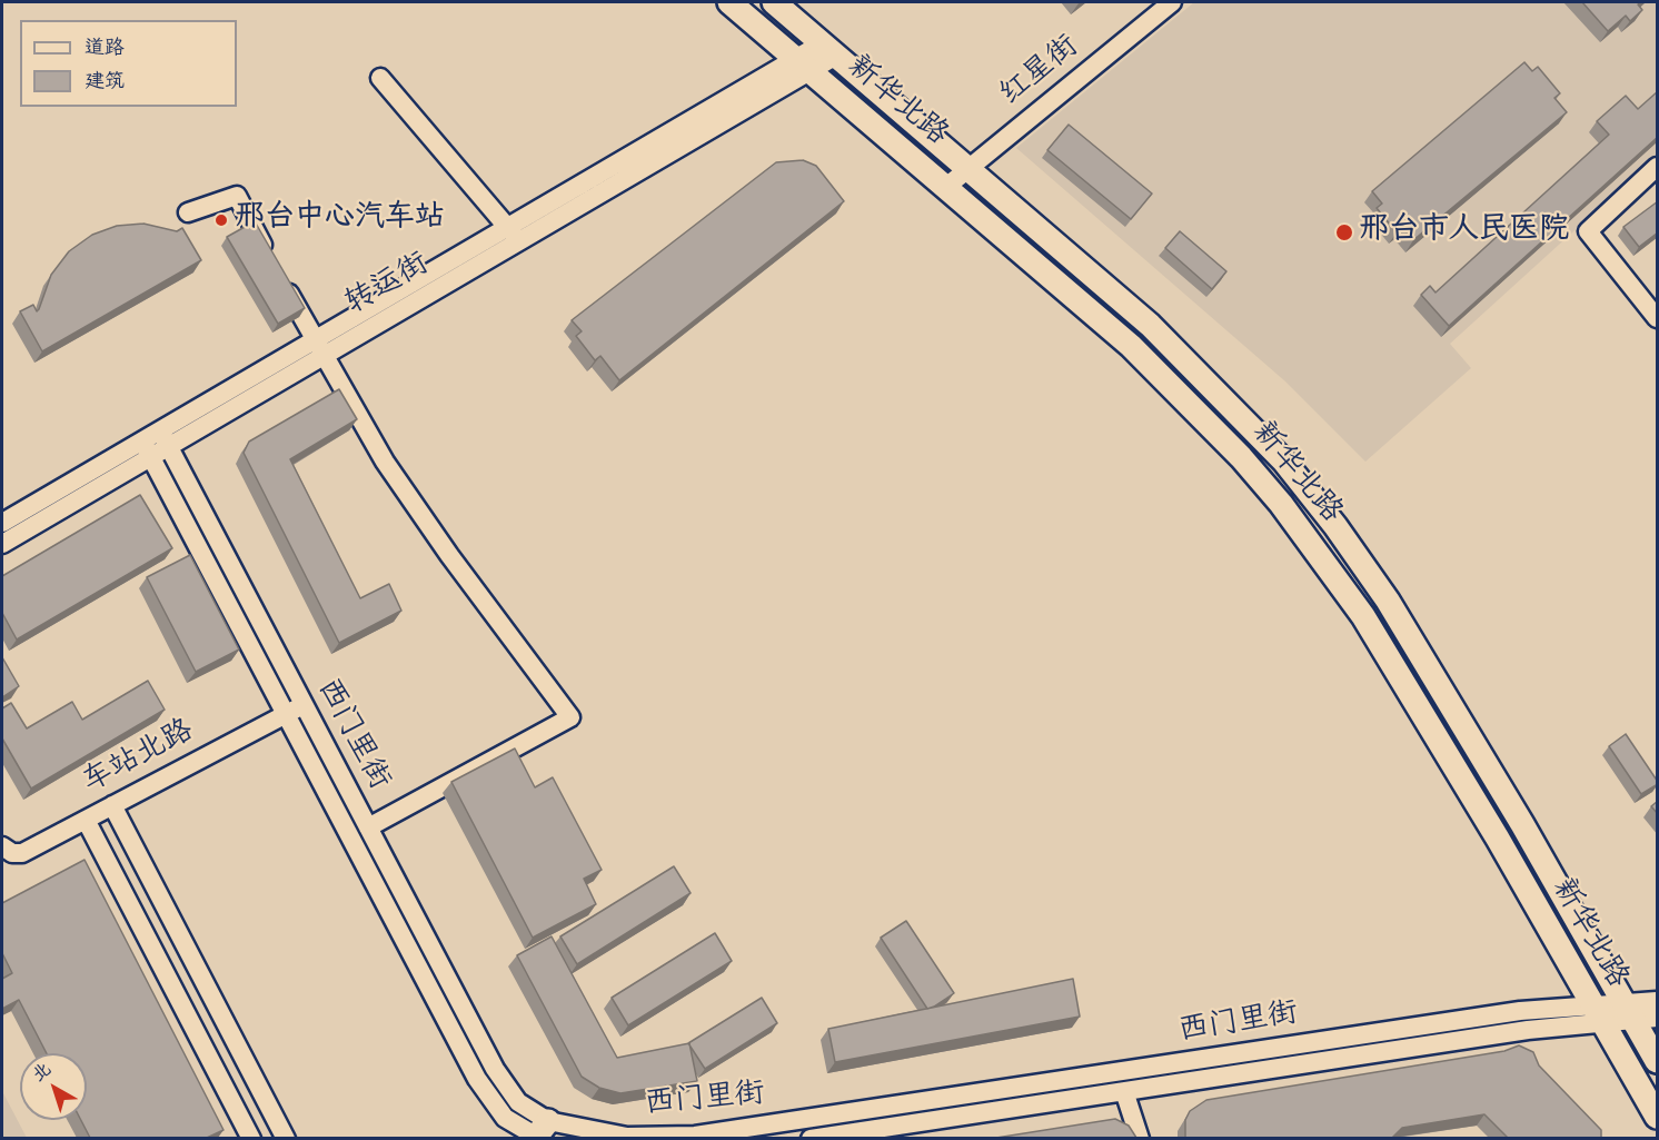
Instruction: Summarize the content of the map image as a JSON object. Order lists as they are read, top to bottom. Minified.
{"streets":{"main road":["新华北路"],"street":["红星街","转运街","西门里街","车站北路"]},"crossings":[["红星街","新华北路"],["新华北路","转运街"],["新华北路","西门里街"],["转运街","西门里街"],["西门里街","车站北路"]],"places":["邢台中心汽车站","邢台市人民医院"],"legend":["道路","建筑"],"north":"top left"}
